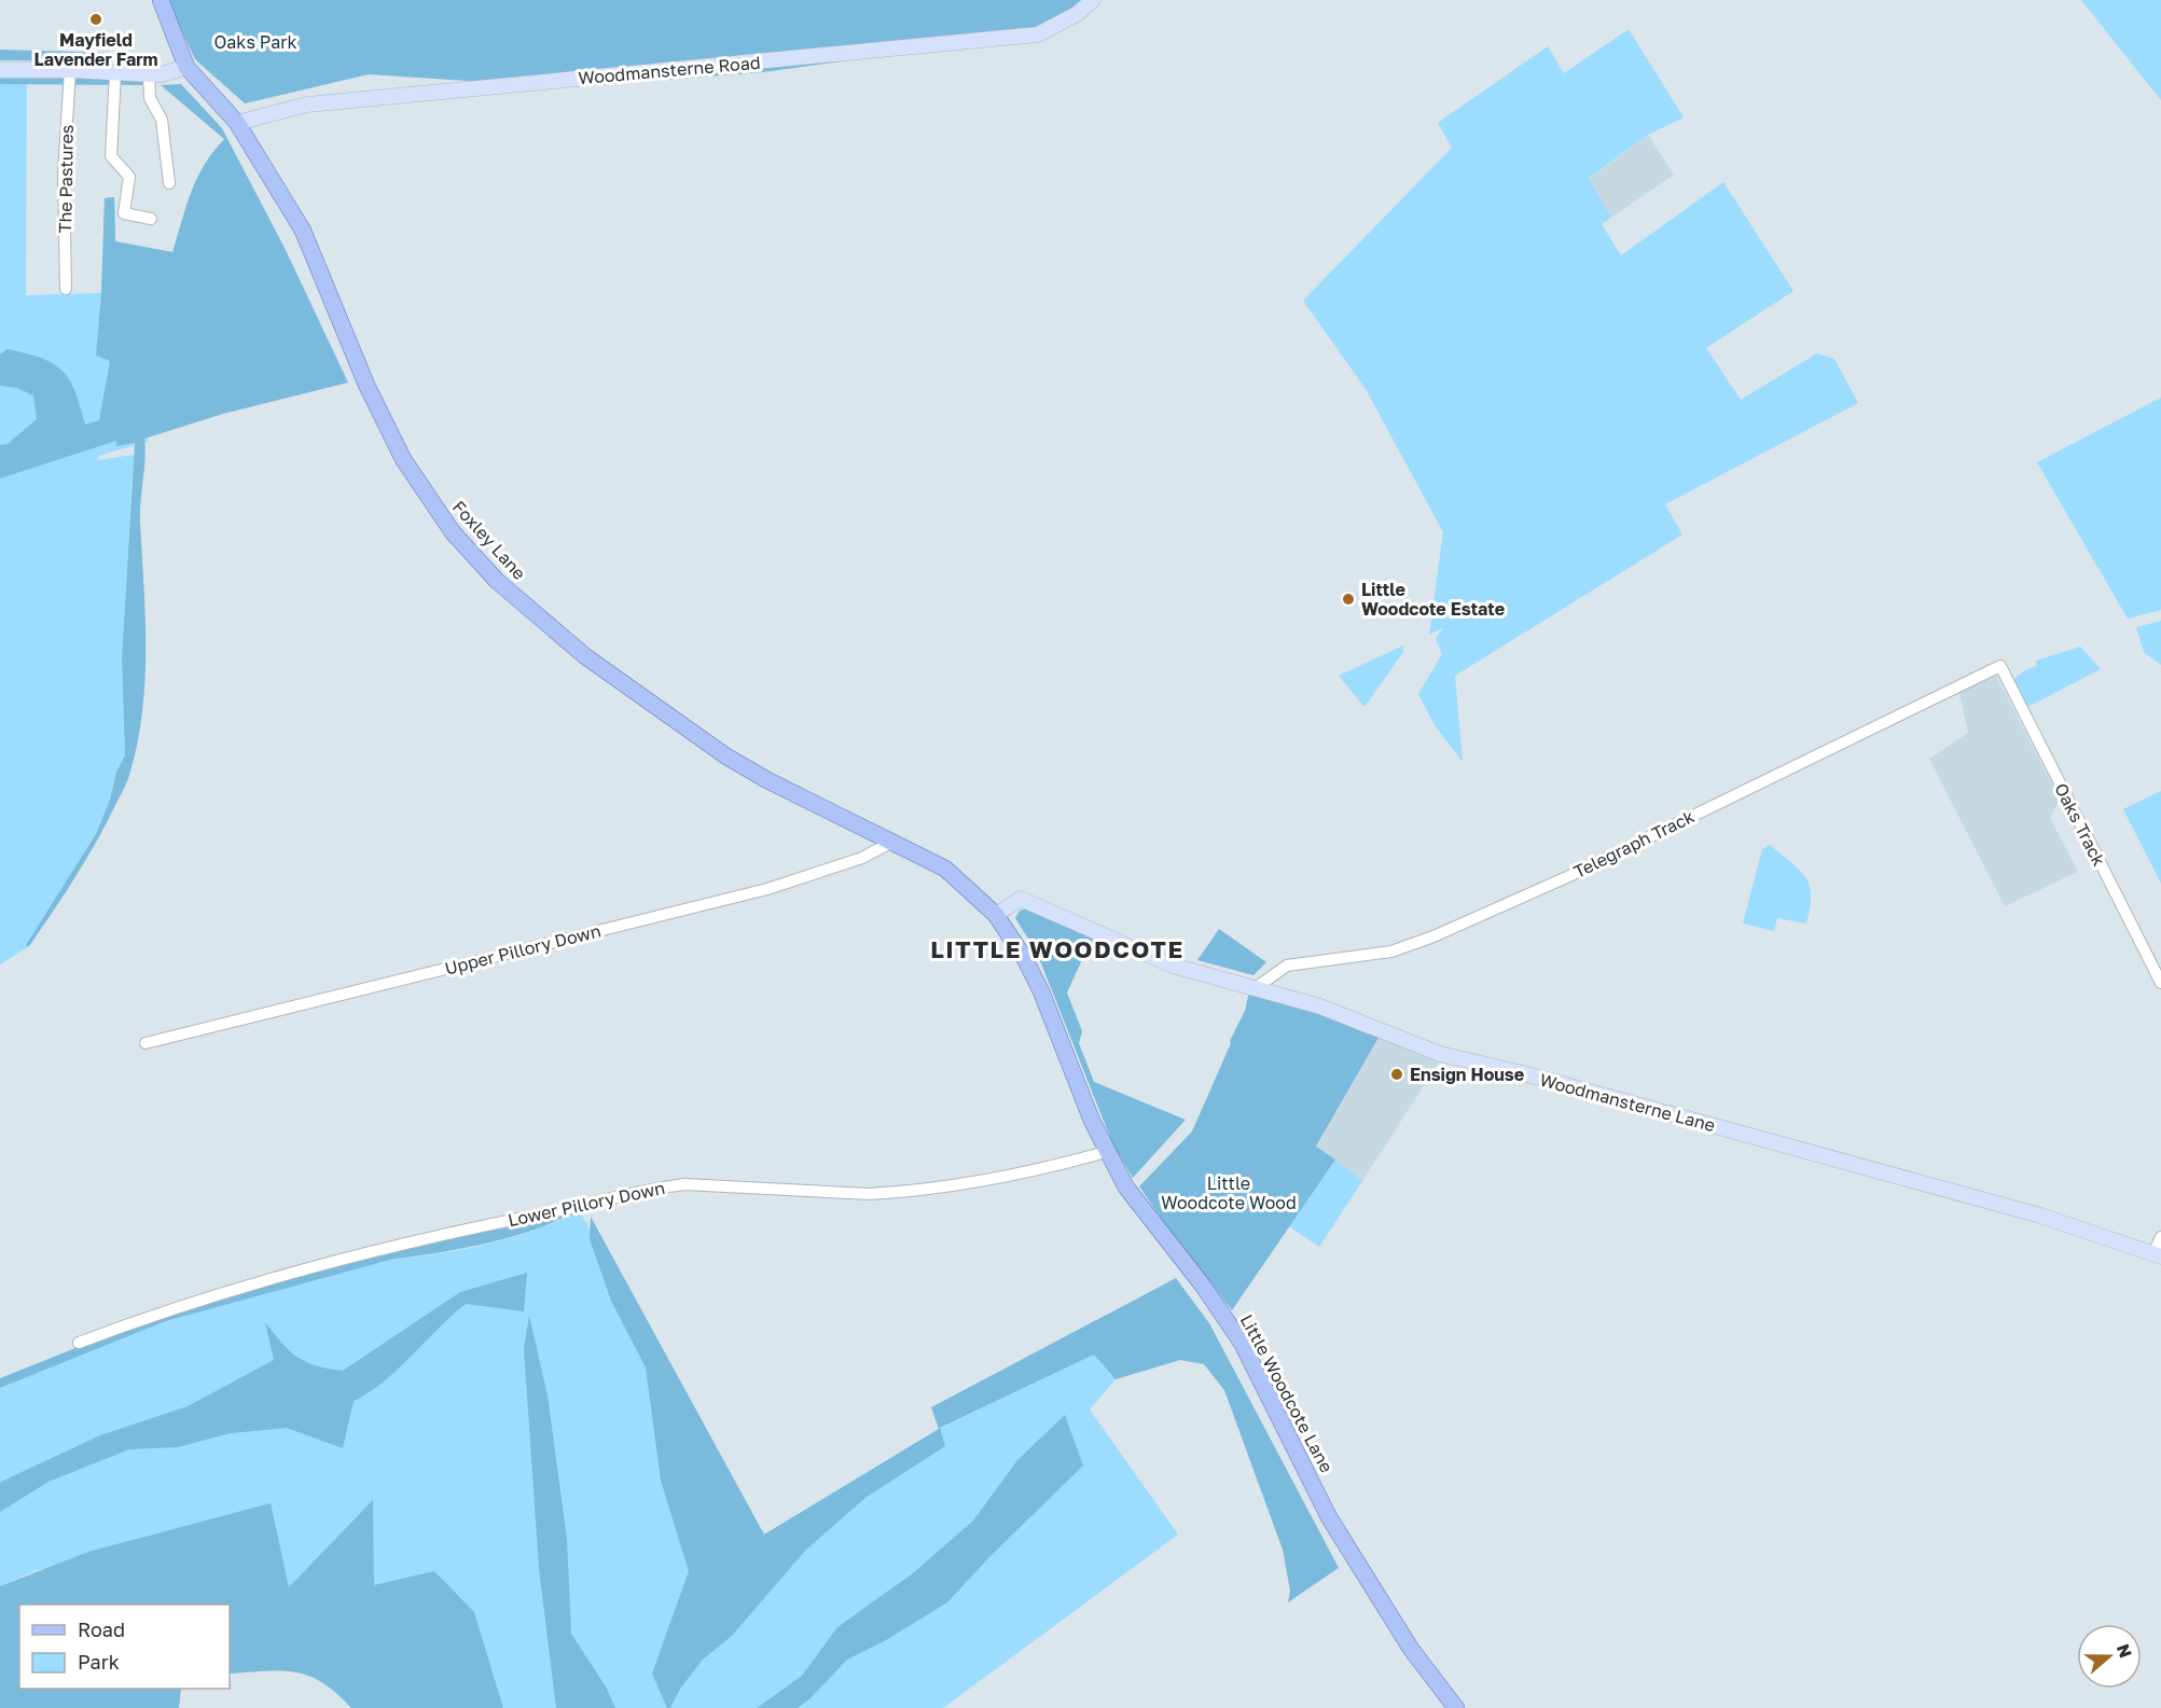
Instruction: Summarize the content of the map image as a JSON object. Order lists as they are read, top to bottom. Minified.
{"streets":{"main road":["Foxley Lane","Little Woodcote Lane"],"street":["Woodmansterne Road","The Pastures","Oaks Track","Telegraph Track","Upper Pillory Down","Woodmansterne Lane","Lower Pillory Down"]},"crossings":[["Woodmansterne Road","Foxley Lane"],["Foxley Lane","Upper Pillory Down"],["Foxley Lane","Little Woodcote Lane"],["Oaks Track","Telegraph Track"],["Telegraph Track","Woodmansterne Lane"],["Woodmansterne Lane","Little Woodcote Lane"],["Lower Pillory Down","Little Woodcote Lane"]],"districts":["LITTLE WOODCOTE"],"parks":["Oaks Park","Little Woodcote Wood"],"places":["Mayfield Lavender Farm","Little Woodcote Estate","Ensign House"],"legend":["Road","Park"],"north":"right"}
